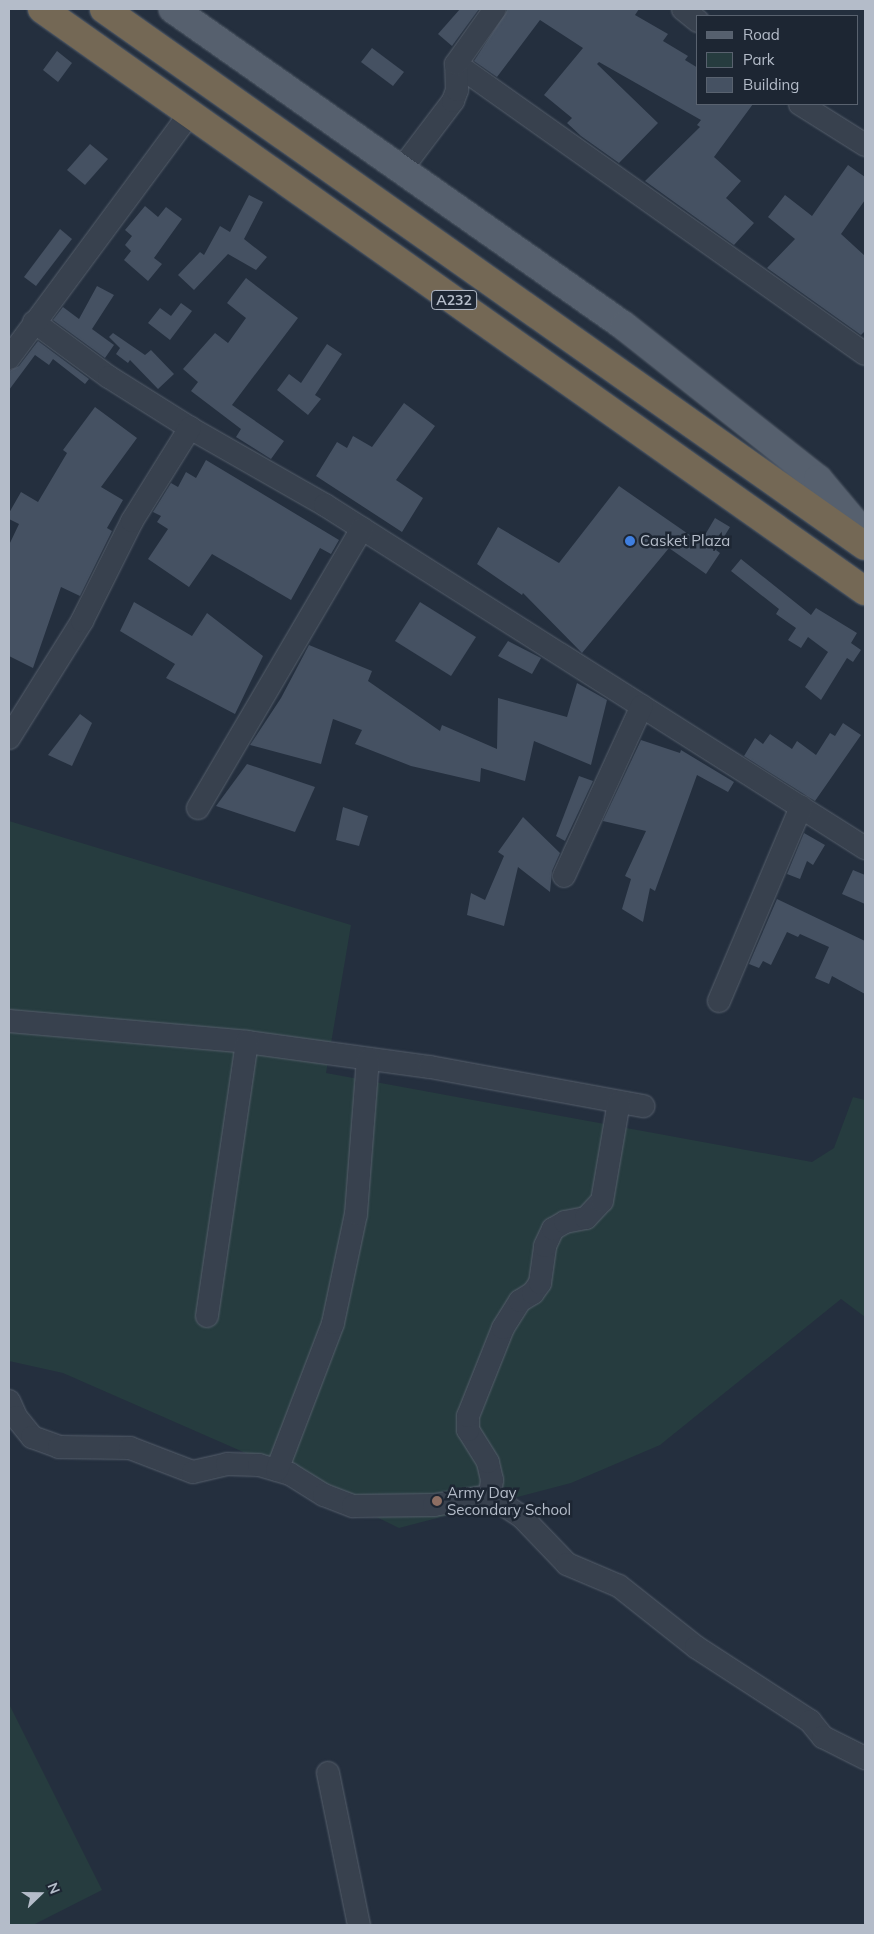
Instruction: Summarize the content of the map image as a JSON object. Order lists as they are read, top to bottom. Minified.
{"streets":{"highway":["A232"]},"places":["Casket Plaza","Army Day Secondary School"],"legend":["Road","Park","Building"],"north":"right"}
